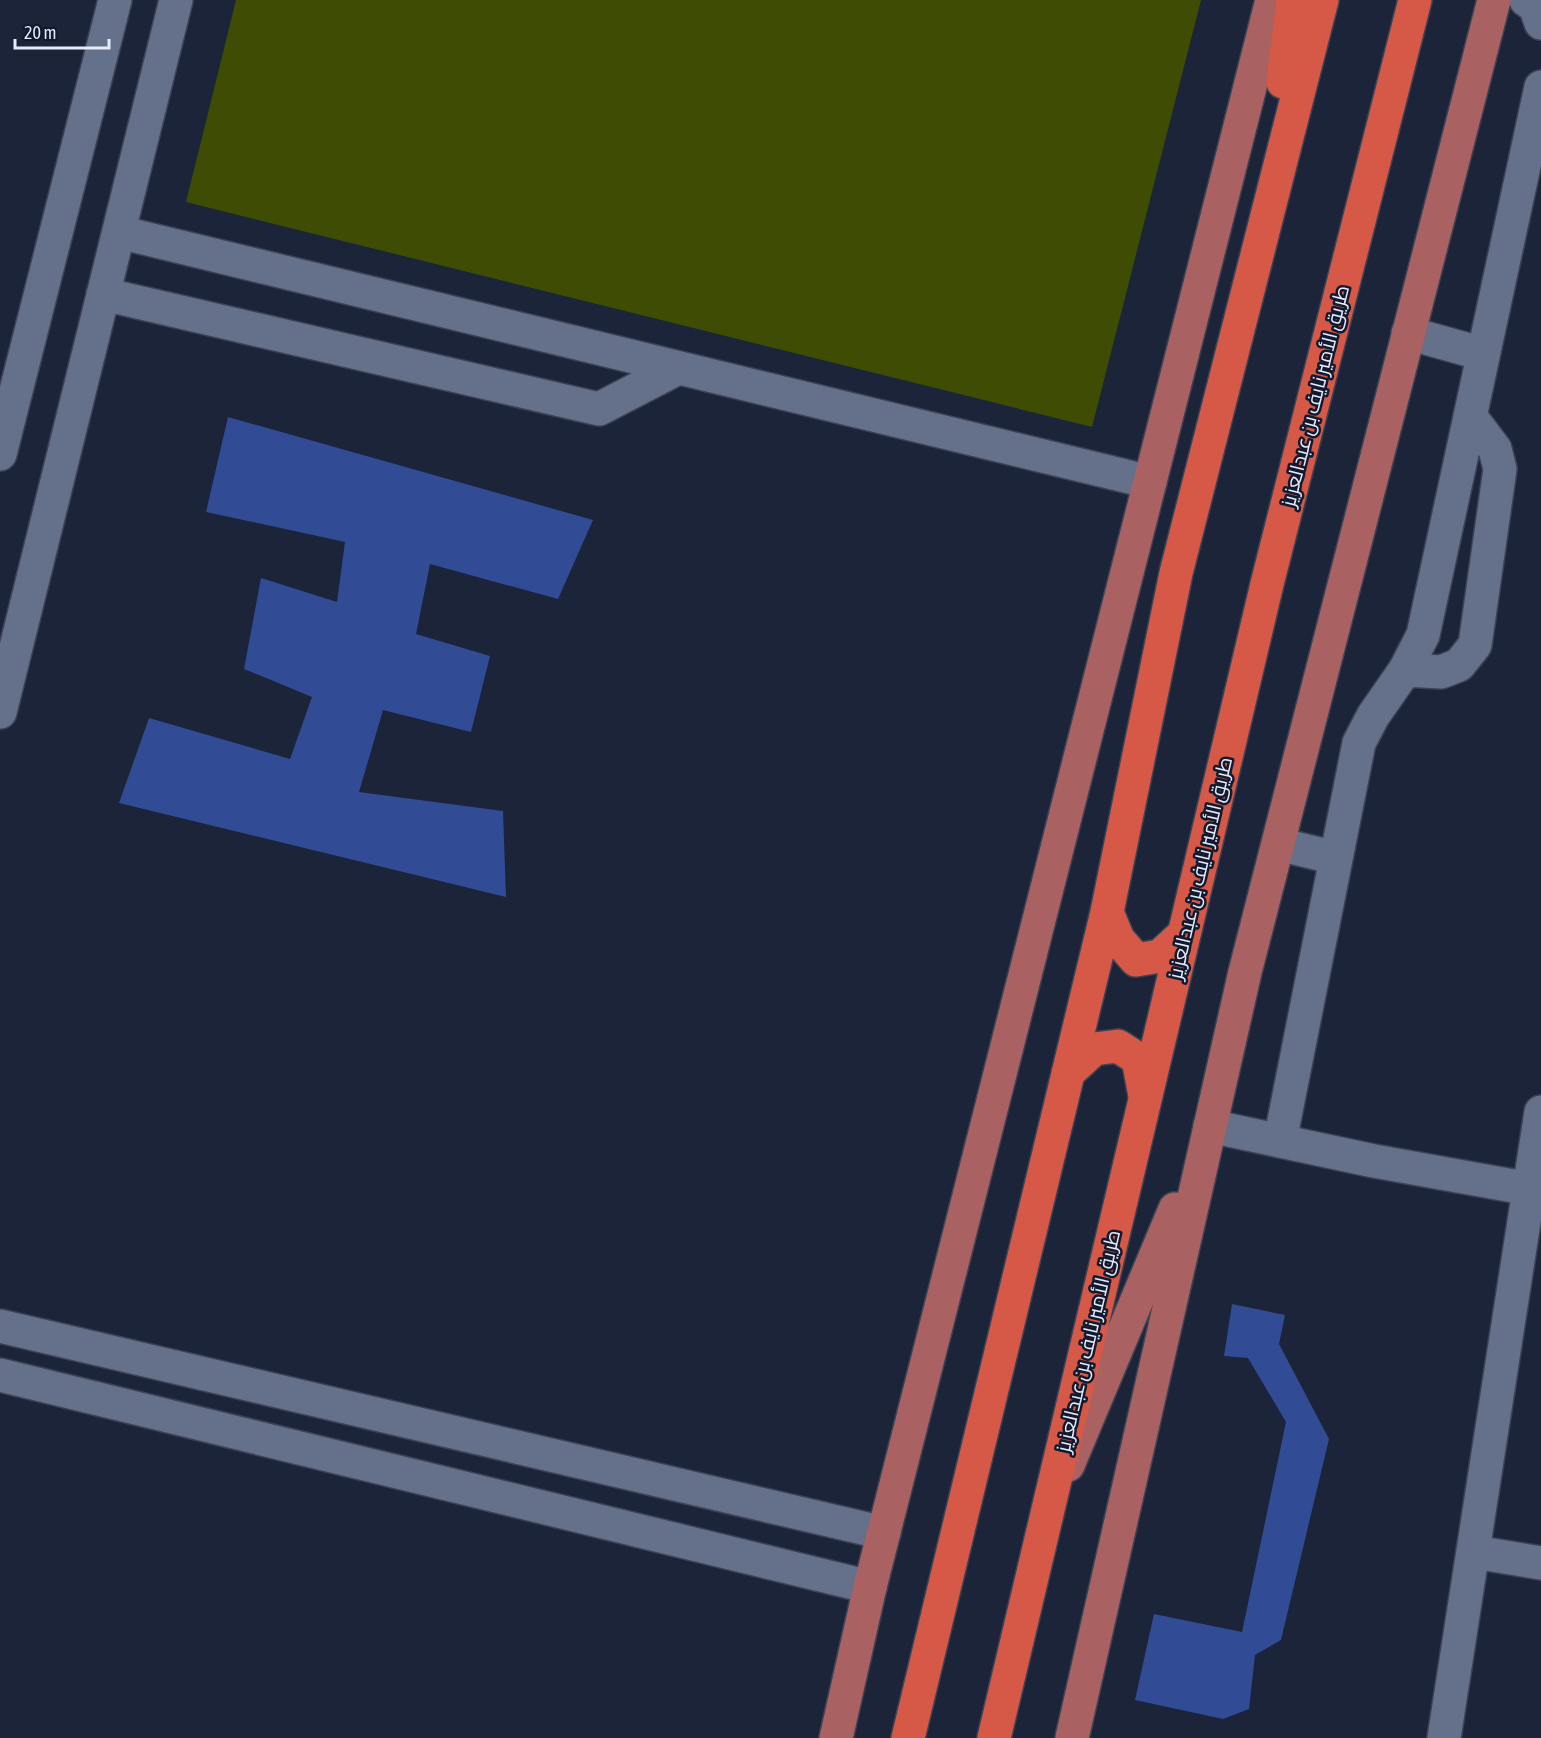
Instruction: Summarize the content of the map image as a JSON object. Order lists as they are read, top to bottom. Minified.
{"streets":{"highway":["طريق الأمير نايف بن عبدالعزيز"]},"scale_bar":"20 m"}
